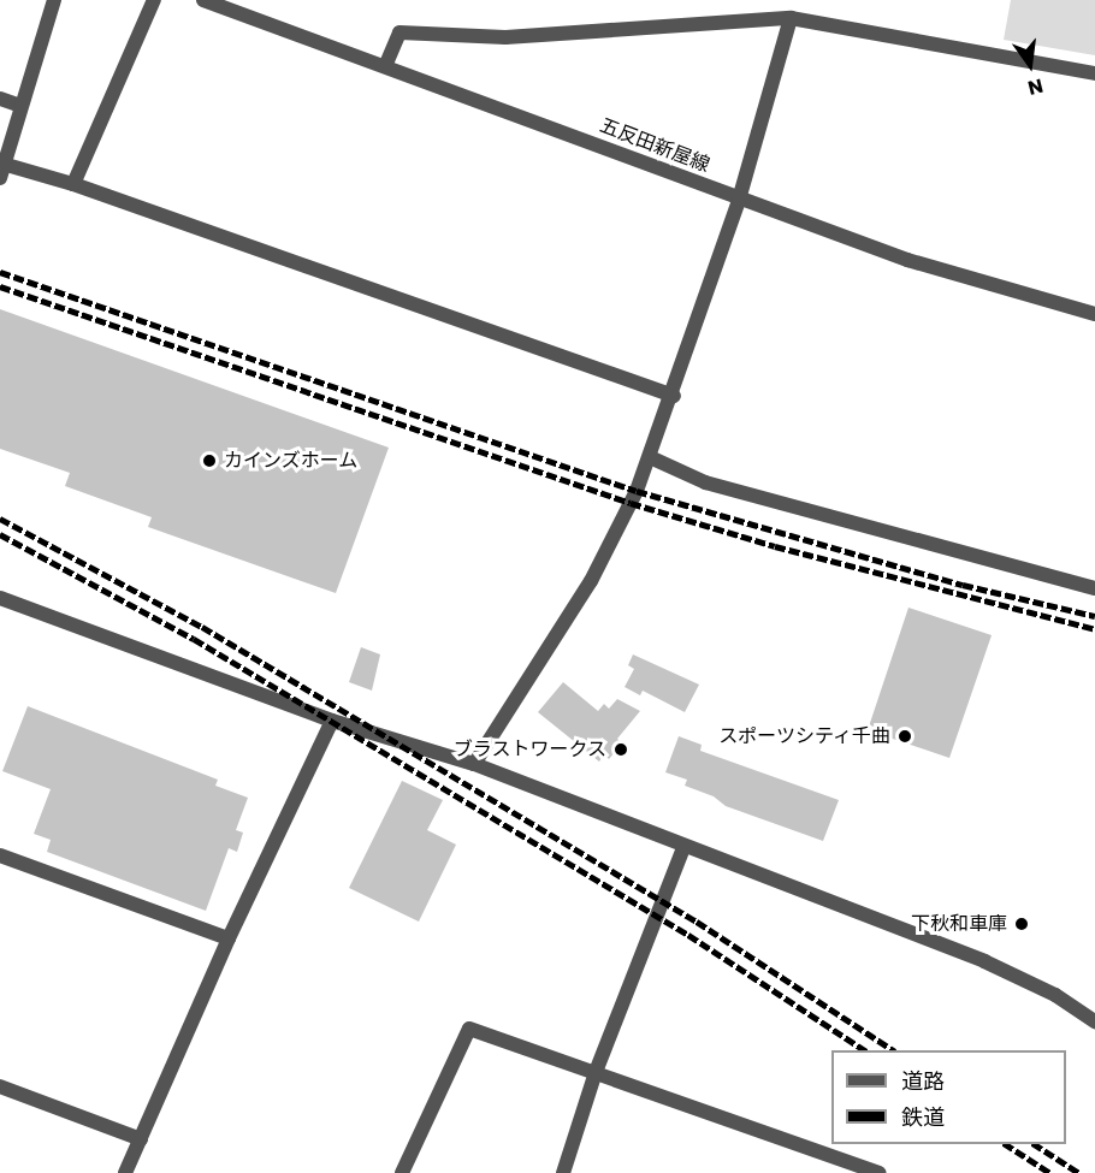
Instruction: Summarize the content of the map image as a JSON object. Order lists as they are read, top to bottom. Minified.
{"streets":{"street":["五反田新屋線"]},"places":["カインズホーム","スポーツシティ千曲","ブラストワークス","下秋和車庫"],"legend":["道路","鉄道"],"north":"bottom"}
